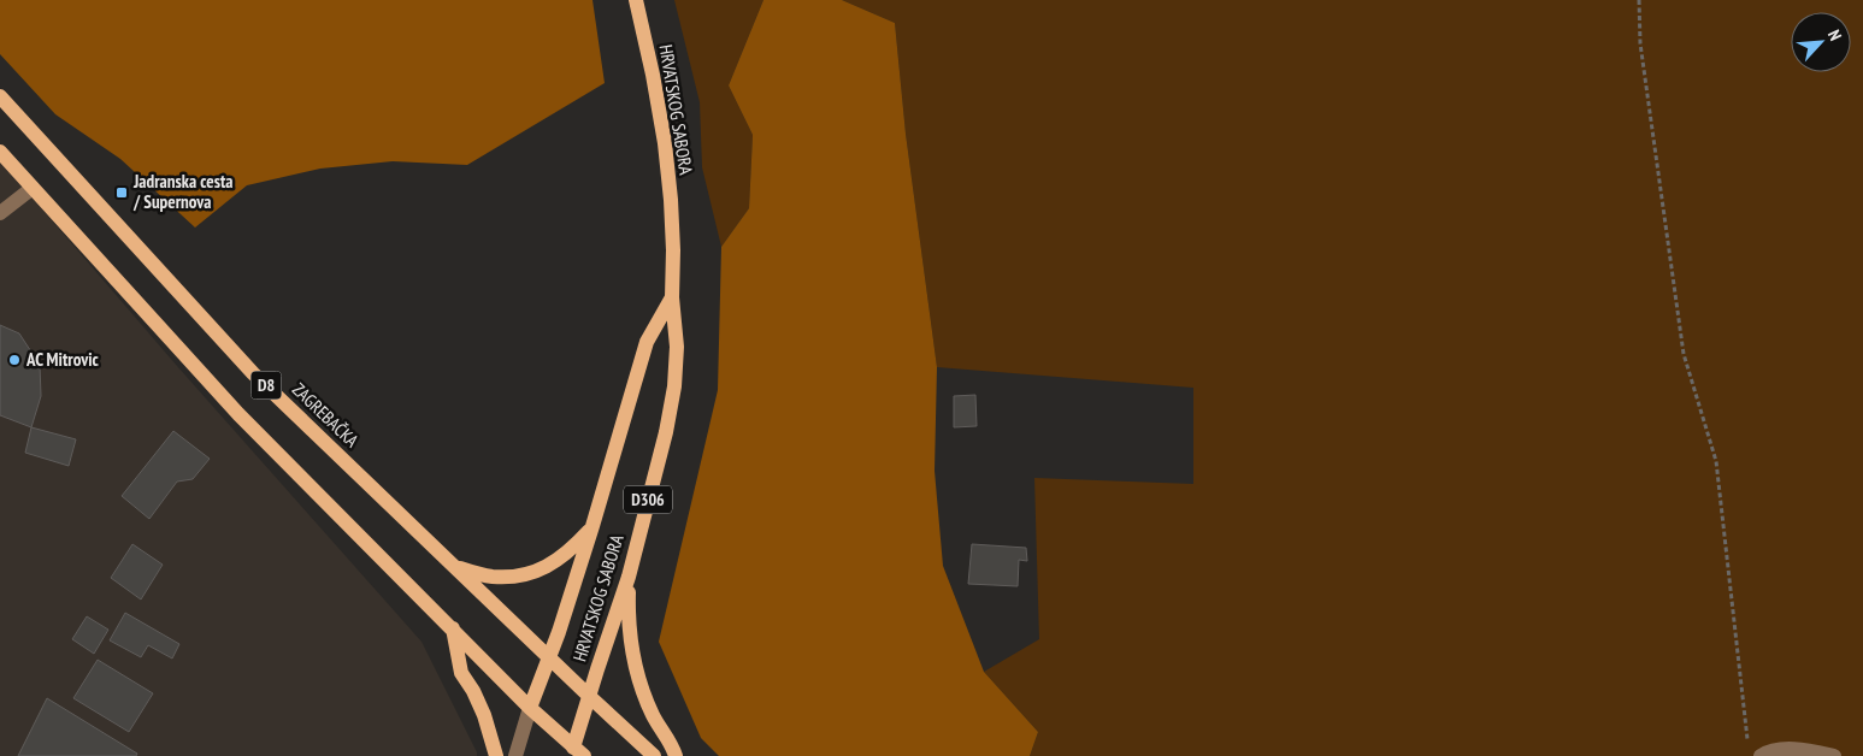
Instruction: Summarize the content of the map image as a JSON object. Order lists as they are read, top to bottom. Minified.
{"streets":{"main road":["HRVATSKOG SABORA","D8","ZAGREBAČKA","D306"]},"crossings":[["HRVATSKOG SABORA","D8"],["HRVATSKOG SABORA","ZAGREBAČKA"],["D8","ZAGREBAČKA"]],"places":{"transit":["Jadranska cesta / Supernova"],"other":["AC Mitrovic"]},"north":"top right"}
